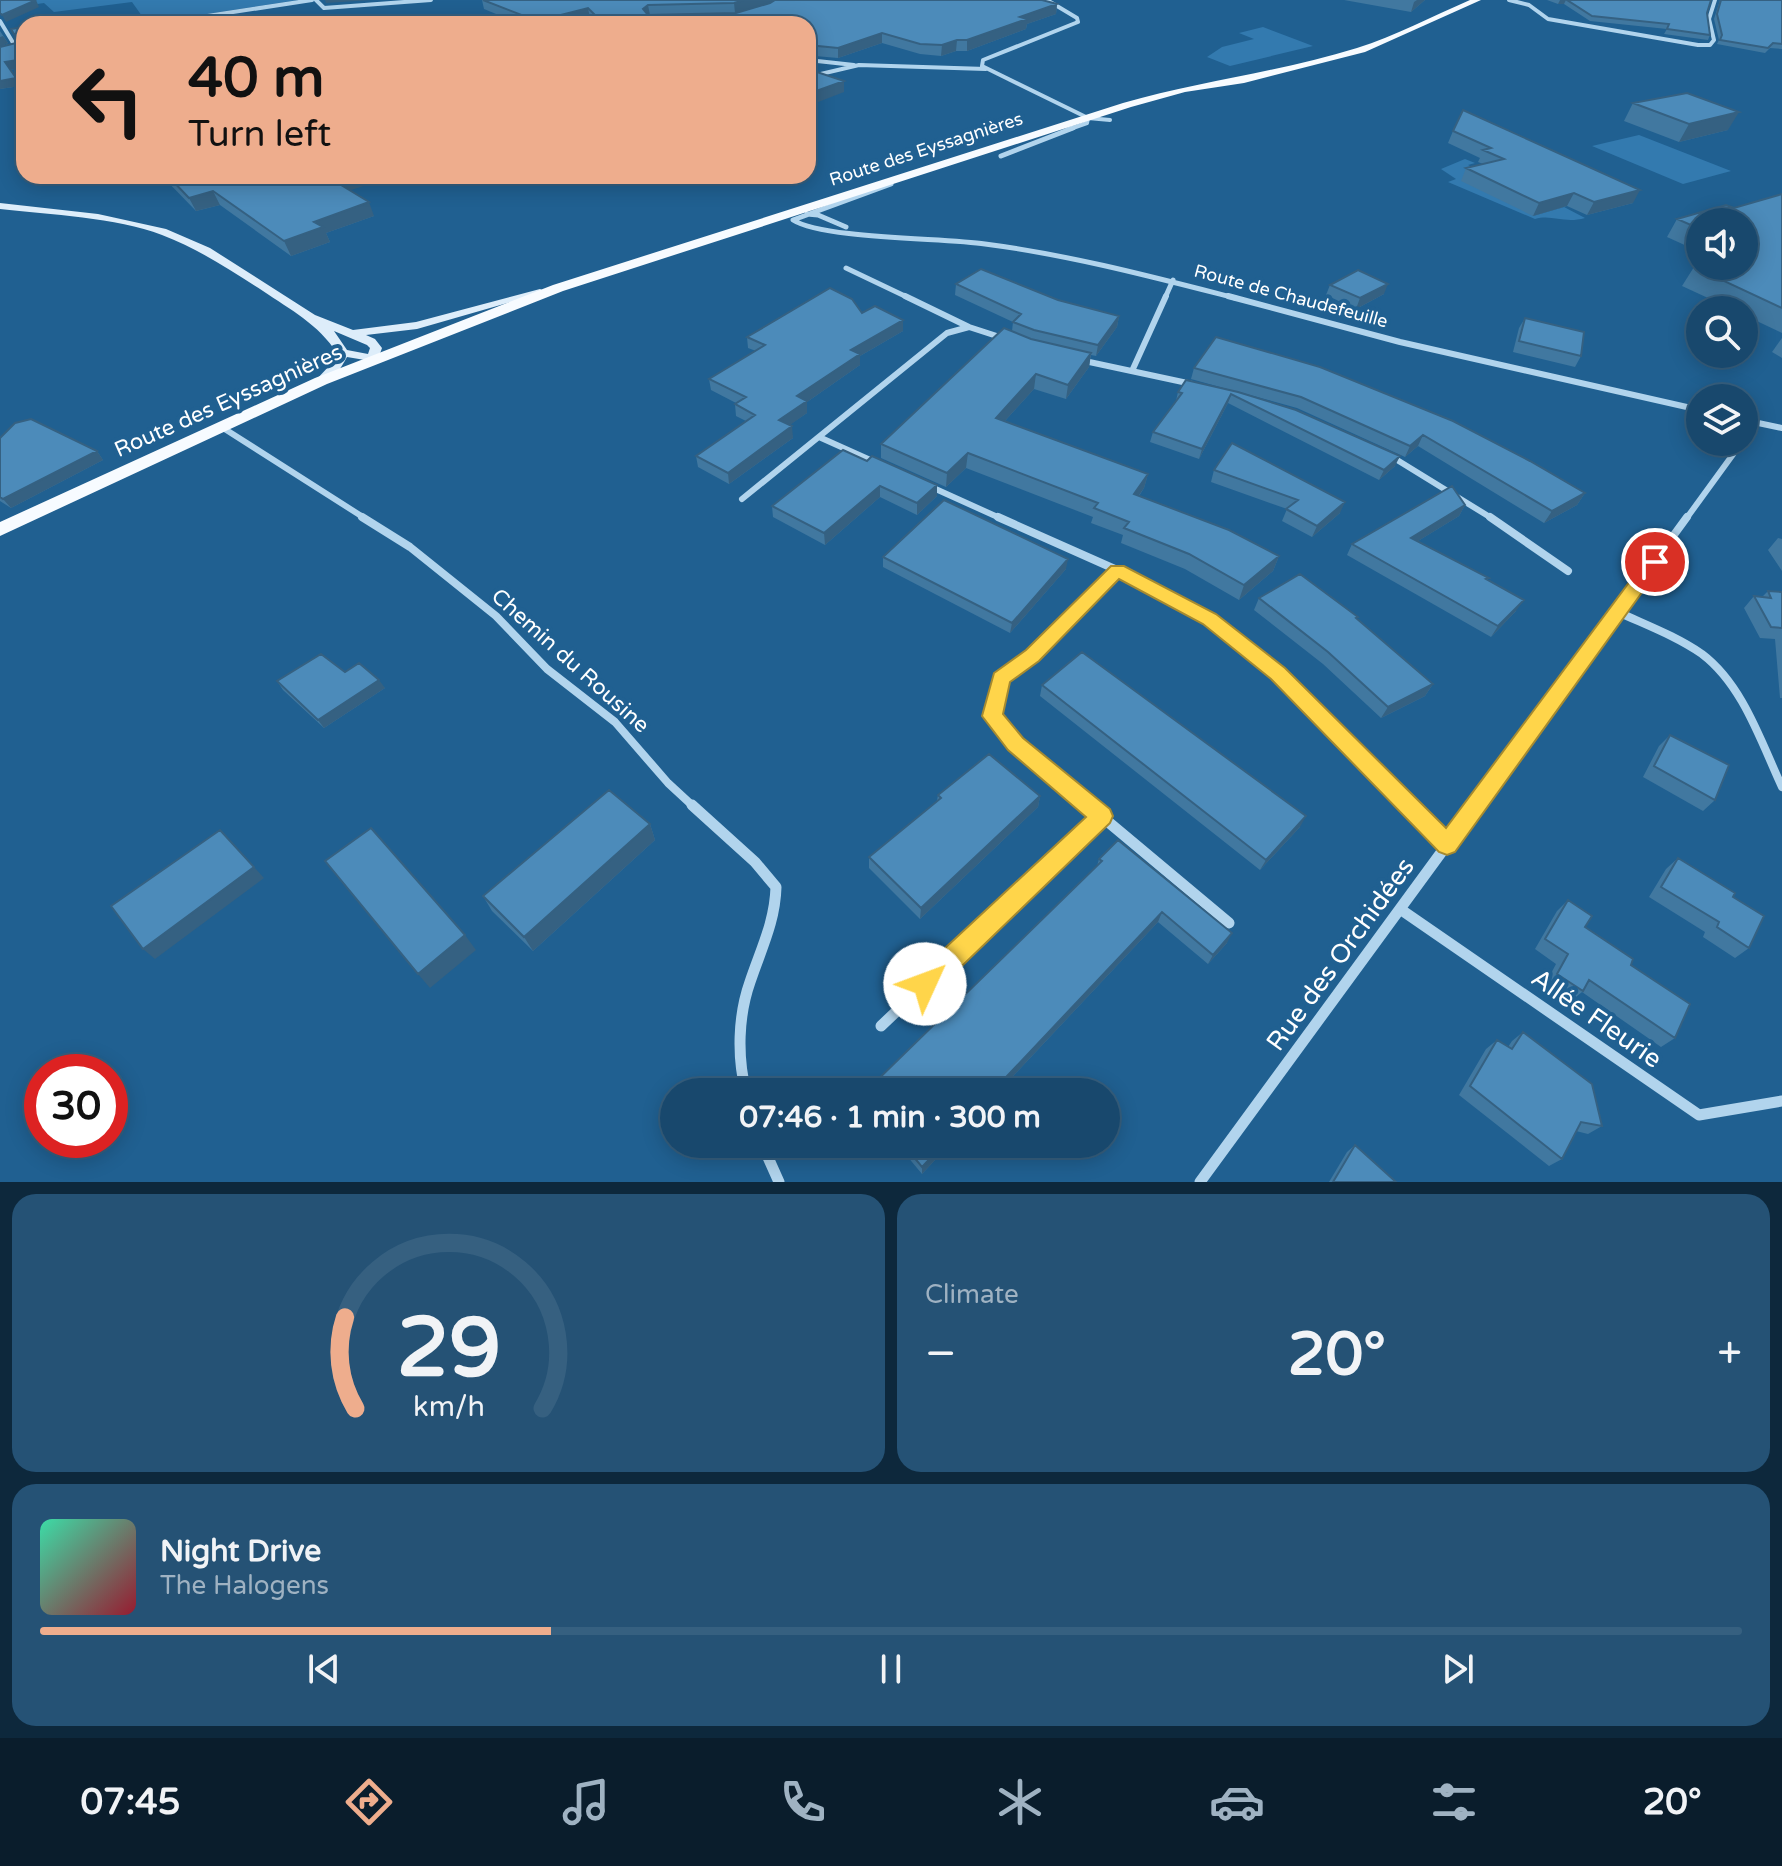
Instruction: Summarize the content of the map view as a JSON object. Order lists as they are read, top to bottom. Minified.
{"streets":{"main road":["Route des Eyssagnières"],"street":["Route de Chaudefeuille","Chemin du Rousine","Rue des Orchidées","Allée Fleurie"]},"crossings":[["Route des Eyssagnières","Route de Chaudefeuille"],["Route des Eyssagnières","Chemin du Rousine"],["Rue des Orchidées","Allée Fleurie"]],"page":{"turn":["40 m","Turn left"],"limit":"30","trip":"07:46 · 1 min · 300 m","tile":"Climate","heat":["−","20°","+"],"song":["Night Drive","The Halogens"],"tabs":["07:45","20°"],"gauge":["29","km/h"]}}
